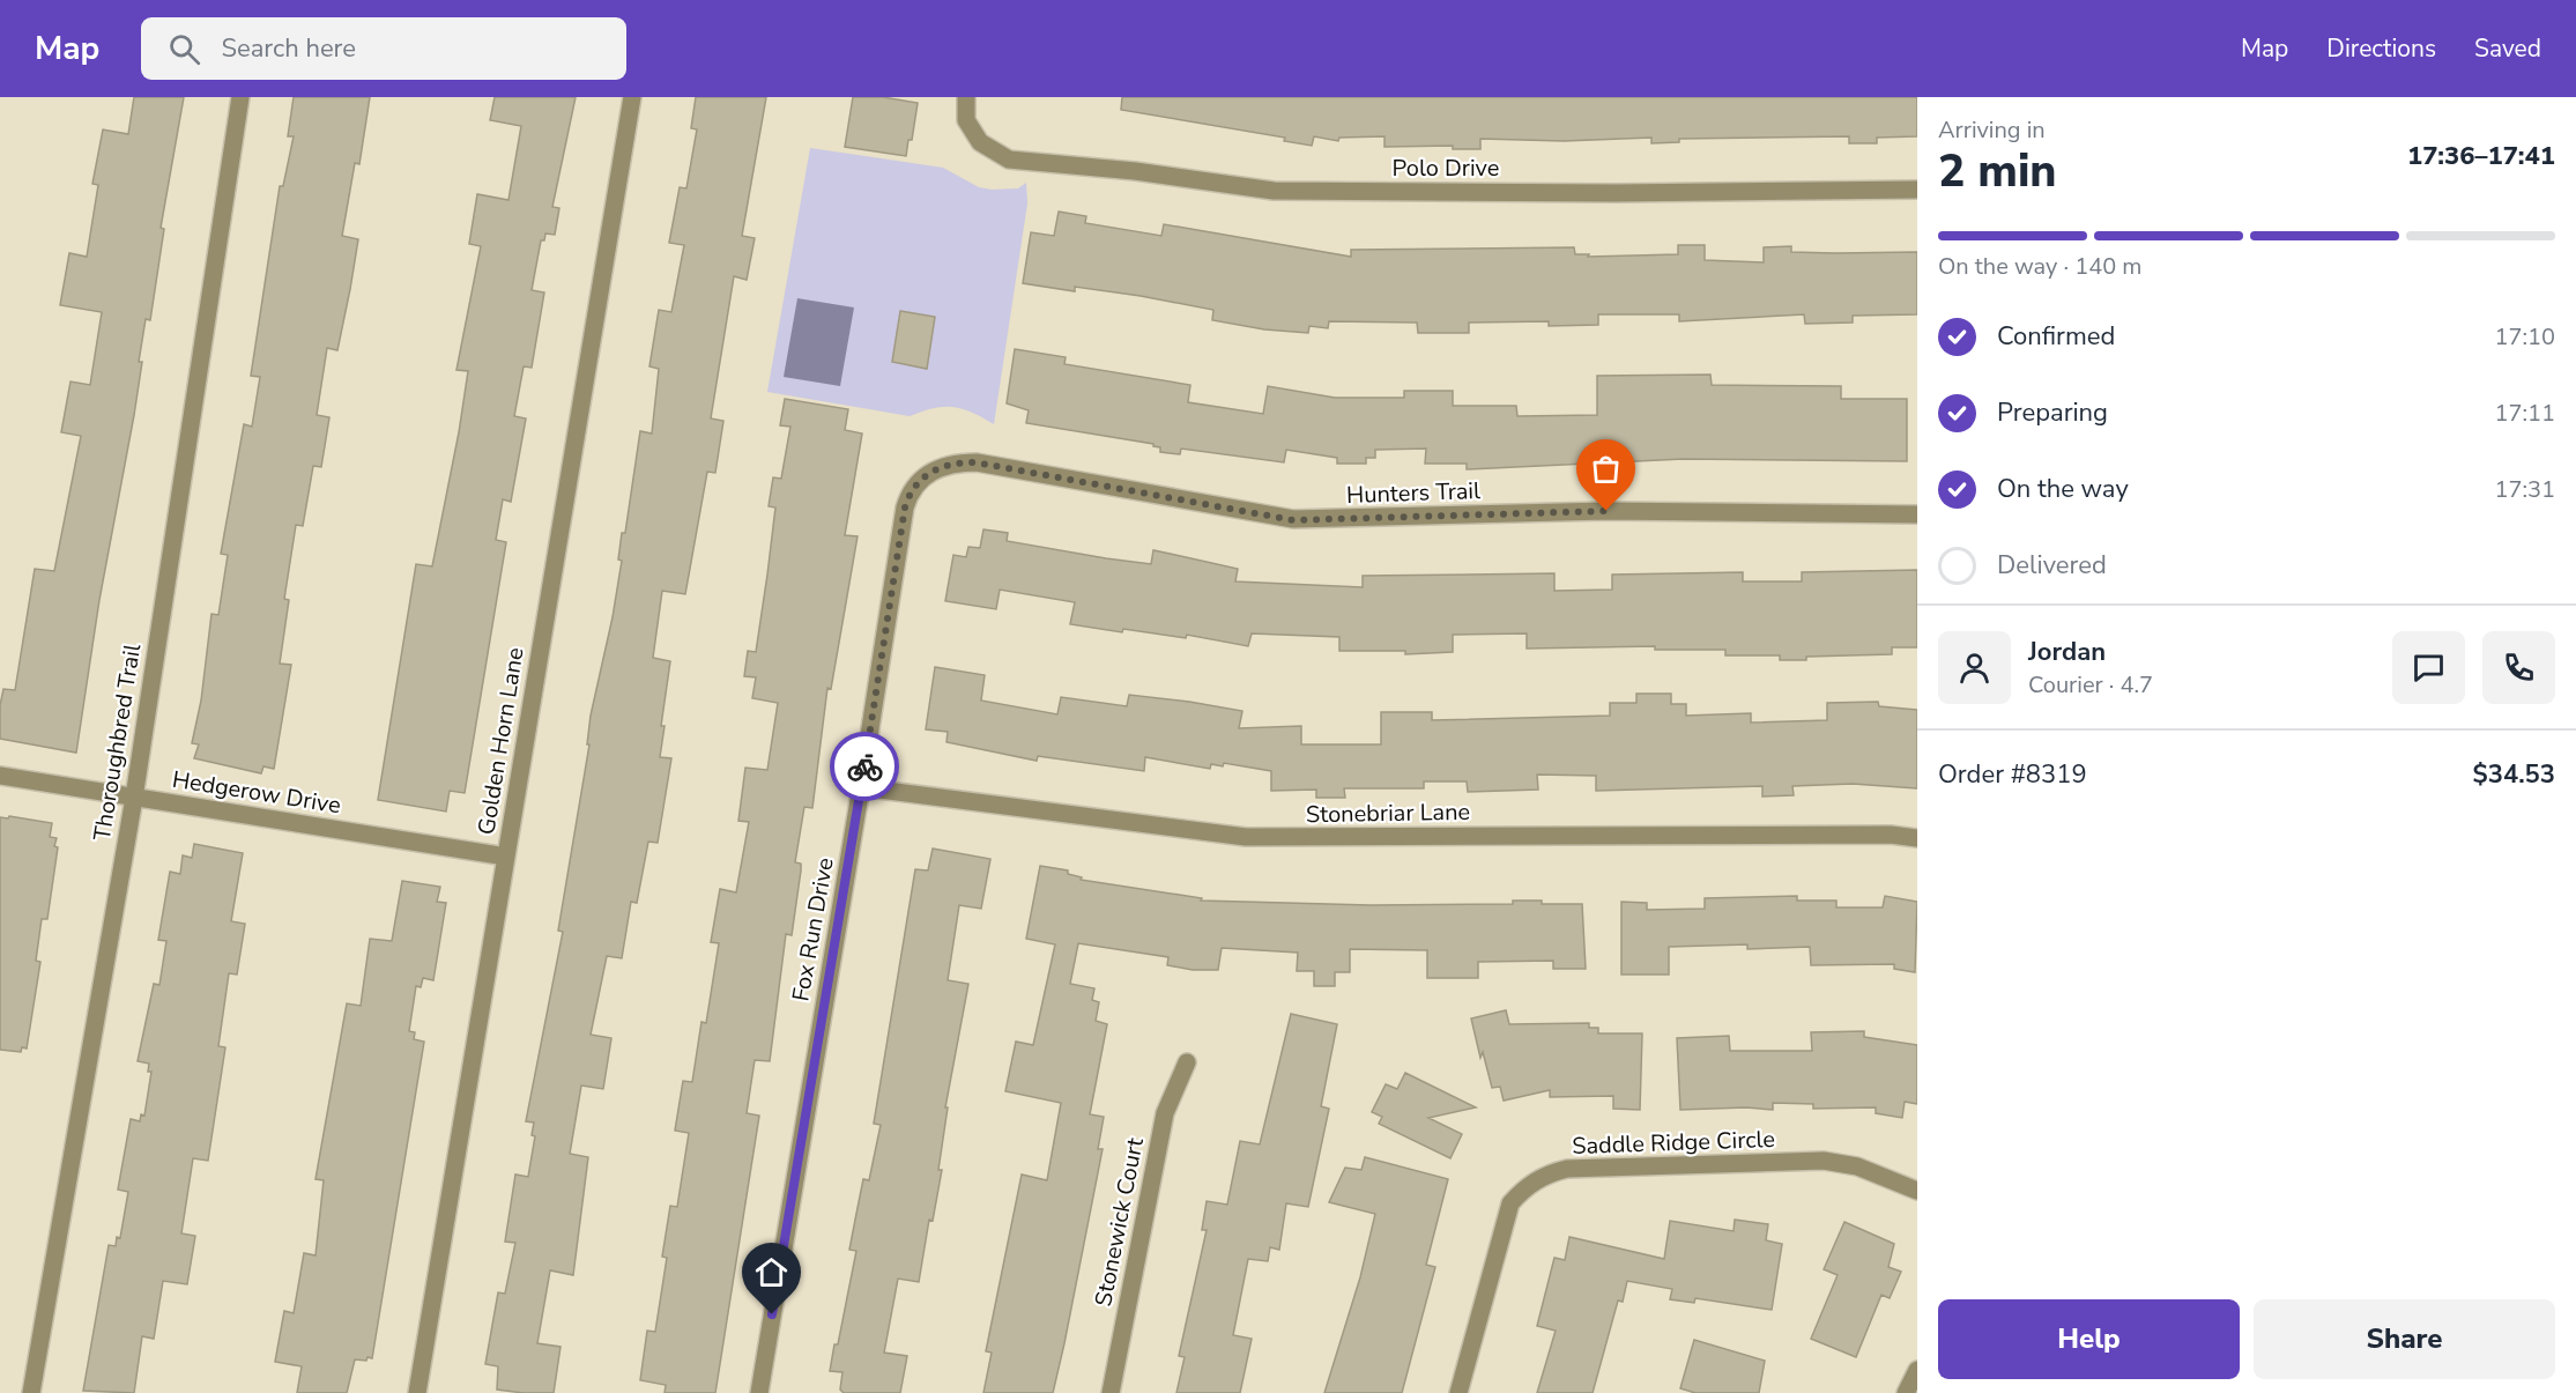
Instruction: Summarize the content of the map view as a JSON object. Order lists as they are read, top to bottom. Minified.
{"streets":{"street":["Polo Drive","Hunters Trail","Golden Horn Lane","Thoroughbred Trail","Hedgerow Drive","Stonebriar Lane","Fox Run Drive","Saddle Ridge Circle","Stonewick Court"]},"crossings":[["Hunters Trail","Fox Run Drive"],["Golden Horn Lane","Hedgerow Drive"],["Thoroughbred Trail","Hedgerow Drive"],["Stonebriar Lane","Fox Run Drive"]],"page":{"header":"Map","search":"Search here","nav":["Map","Directions","Saved"],"heading":["2 min","Arriving in","17:36–17:41"],"panel":["Jordan","Courier · 4.7","Order #8319","$34.53"],"bar":"On the way · 140 m","list":[["Confirmed","17:10"],["Preparing","17:11"],["On the way","17:31"],"Delivered"],"buttons":["Help","Share"]}}
